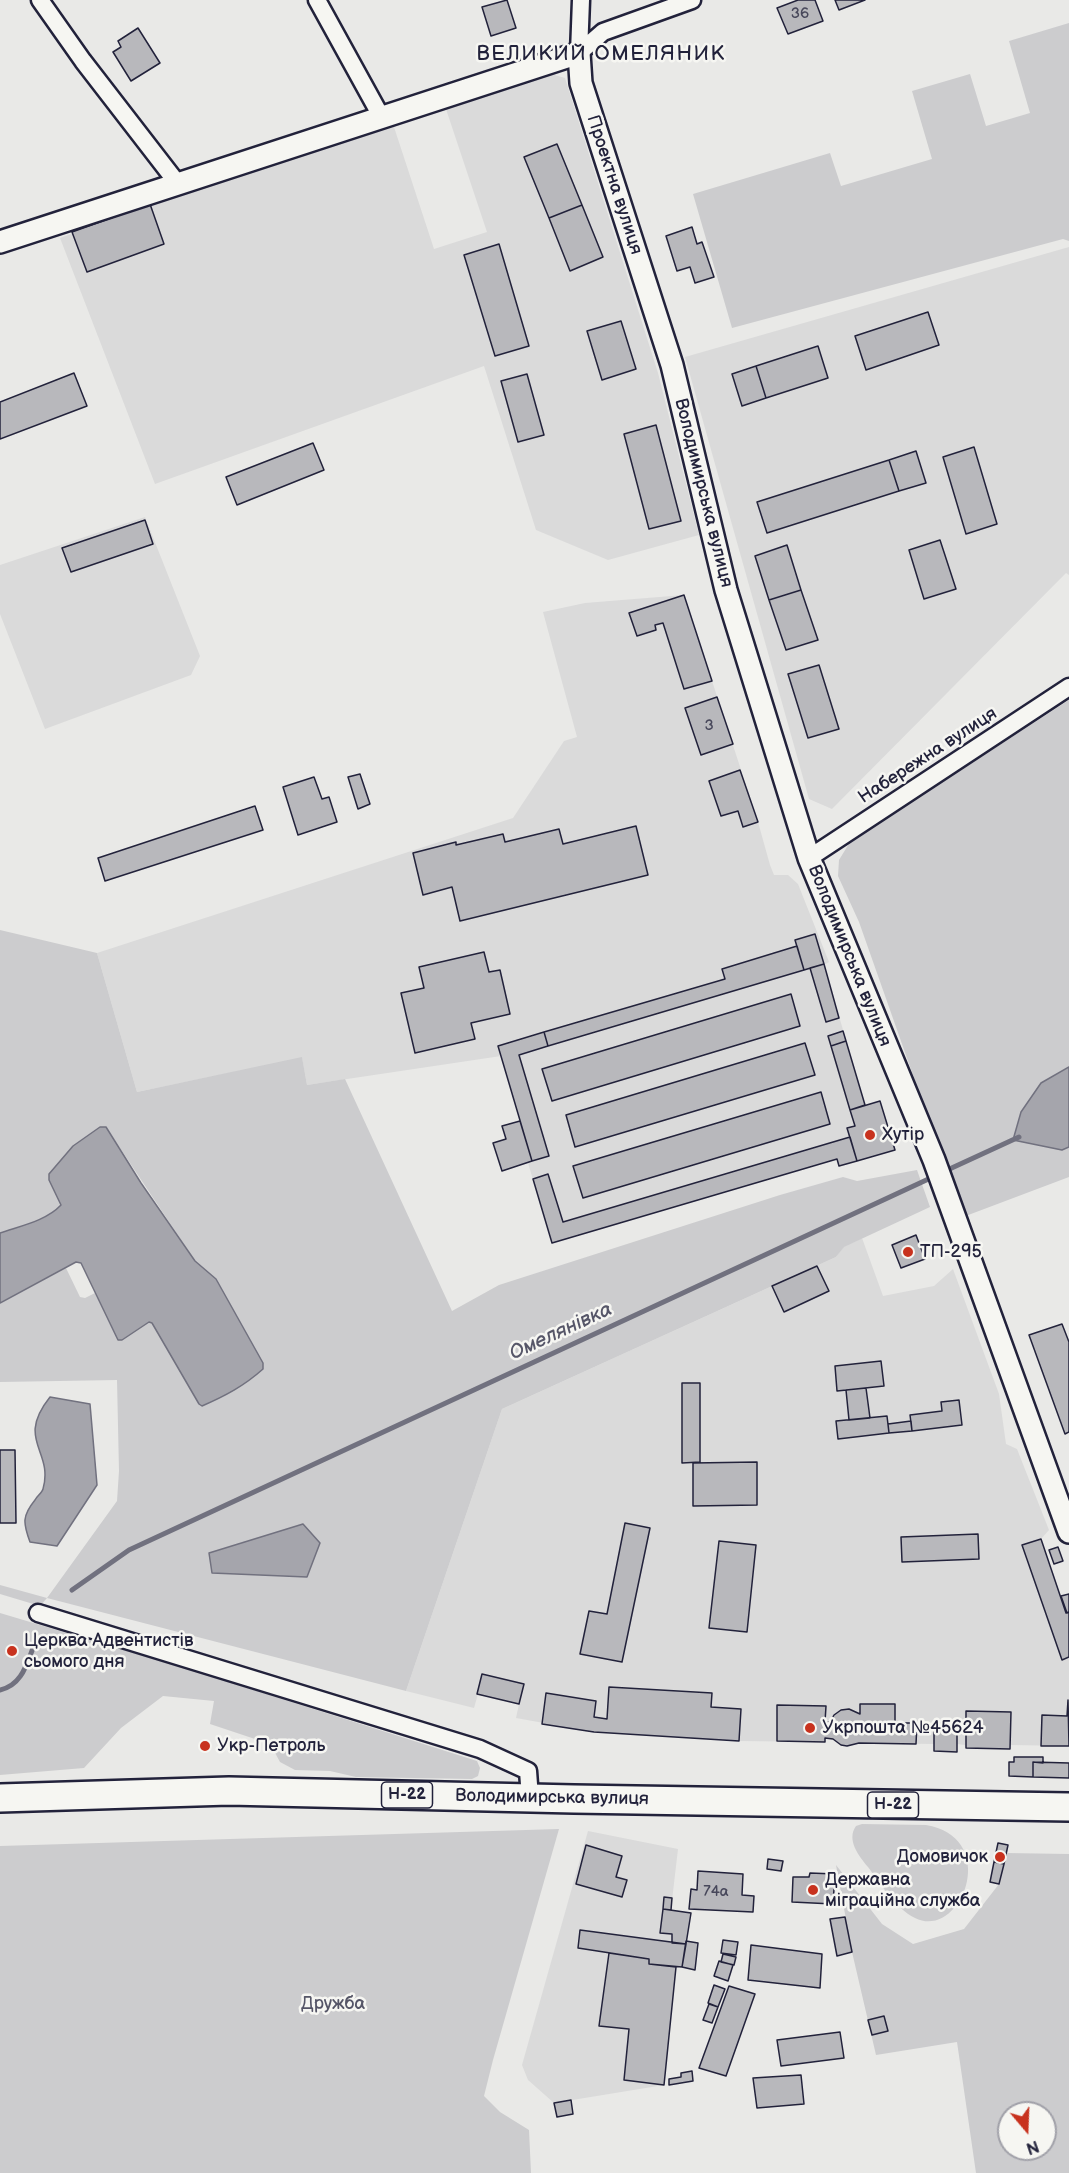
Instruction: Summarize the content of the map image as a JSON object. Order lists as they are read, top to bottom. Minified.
{"streets":{"main road":["Володимирська вулиця","Н-22"],"street":["Проектна вулиця","Набережна вулиця"]},"crossings":[["Проектна вулиця","Володимирська вулиця"],["Володимирська вулиця","Набережна вулиця"]],"districts":["ВЕЛИКИЙ ОМЕЛЯНИК"],"water":["Омелянівка"],"parks":["Дружба"],"places":["Хутір","ТП-295","Церква Адвентистів сьомого дня","Укрпошта №45624","Укр-Петроль","Домовичок","Державна міграційна служба"],"house_numbers":["36","3","74а"],"north":"bottom"}
